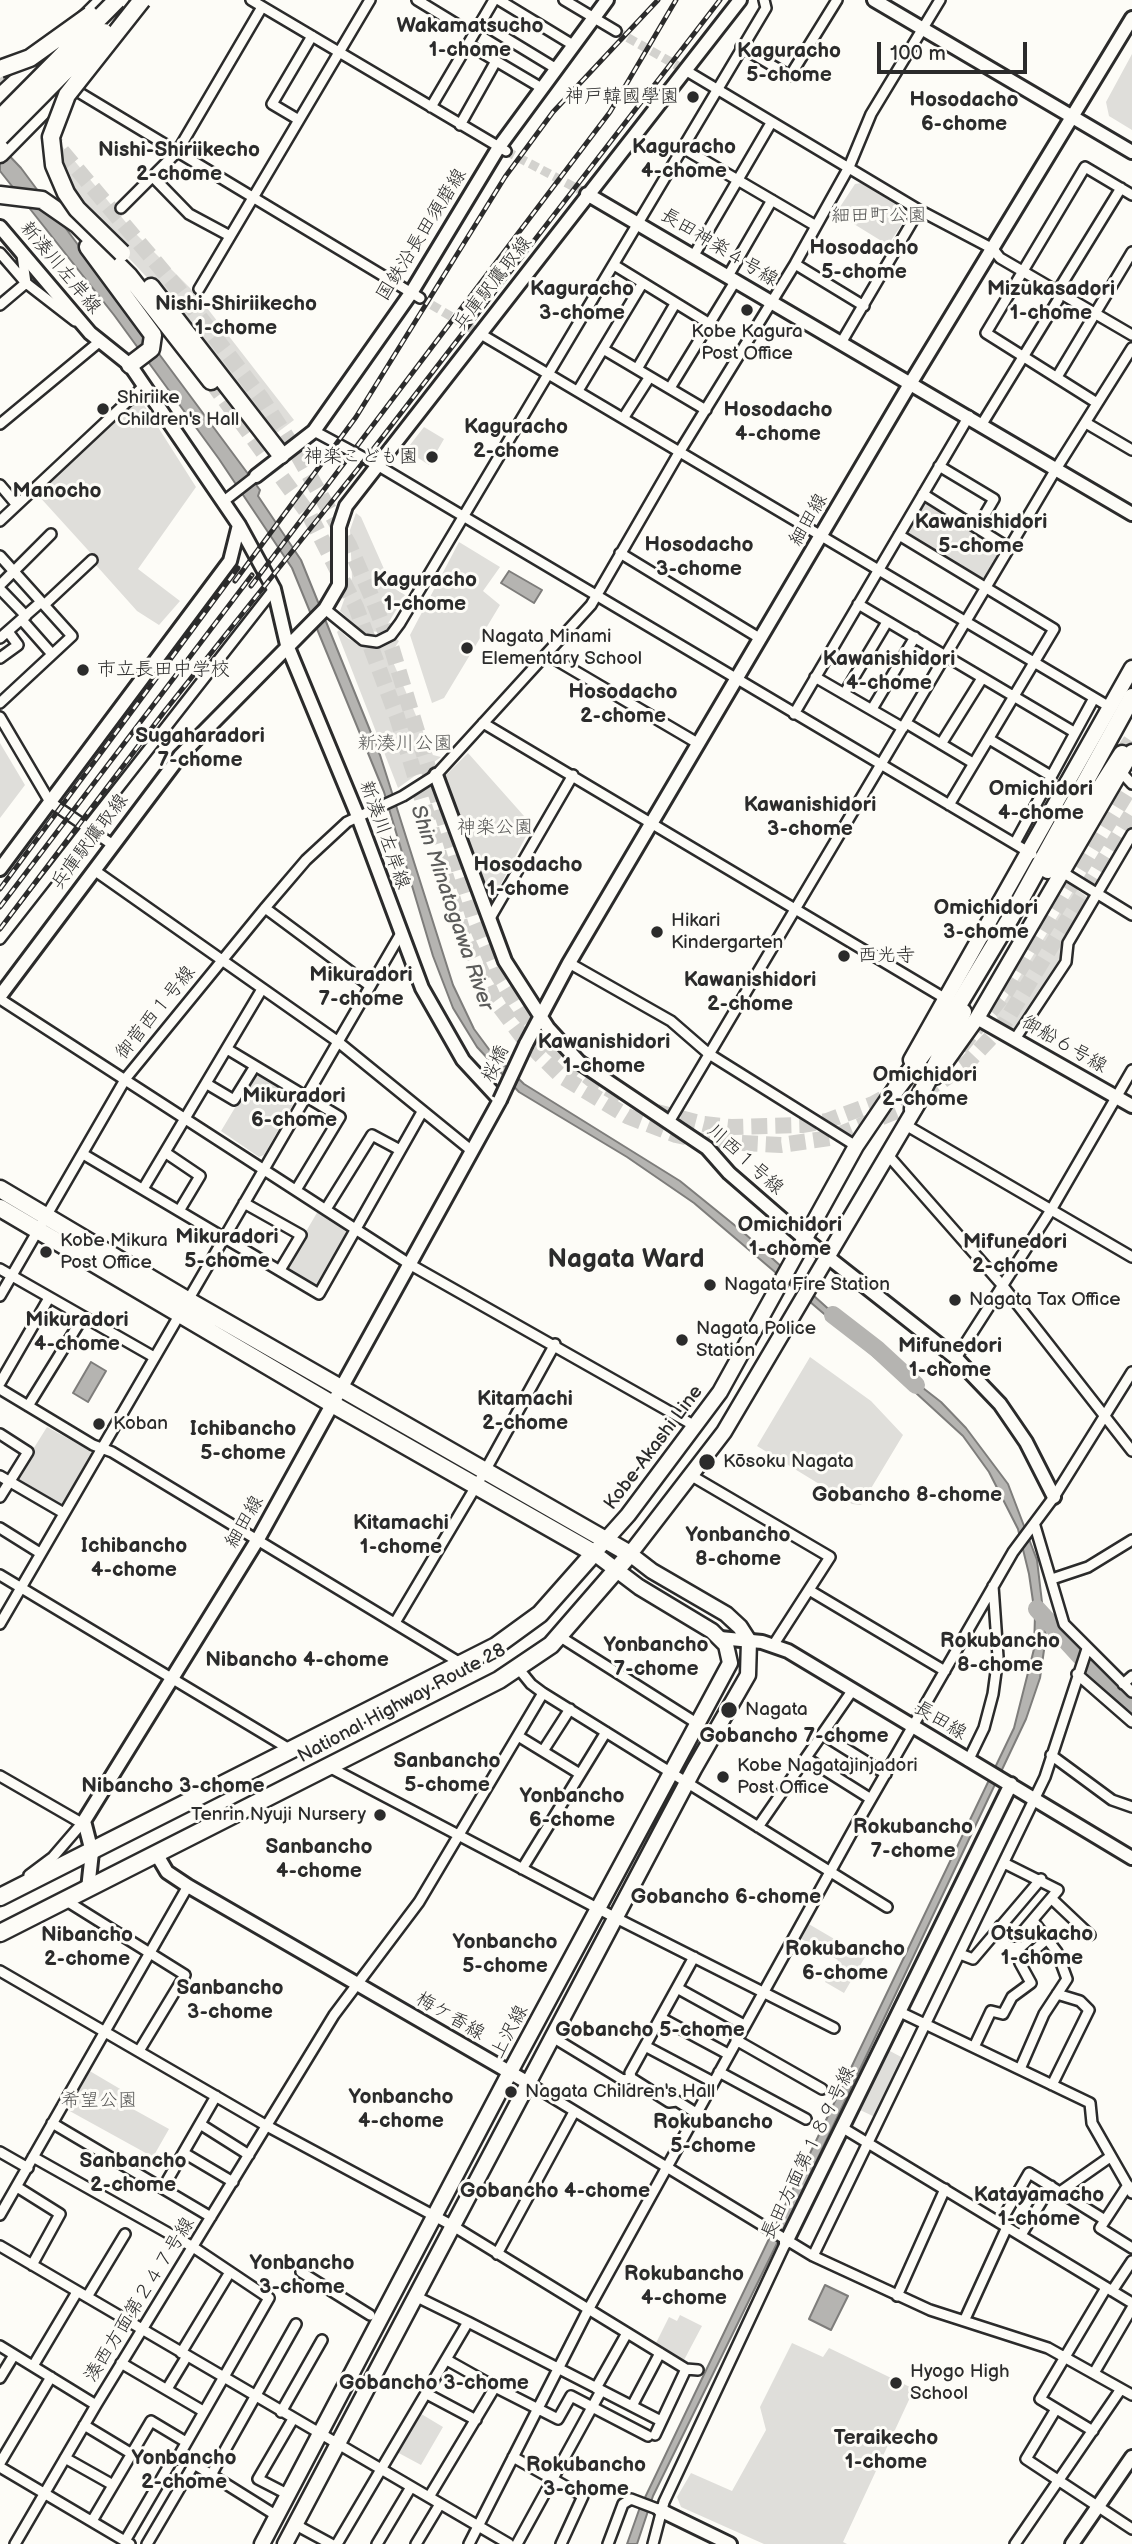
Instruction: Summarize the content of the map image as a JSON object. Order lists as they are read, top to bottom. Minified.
{"streets":{"highway":["National Highway Route 28"],"main road":["Kobe-Akashi Line","上沢線"],"street":["国鉄沿長田須磨線","長田神楽４号線","新湊川左岸線","兵庫駅鷹取線","細田線","御菅西１号線","御船６号線","桜橋","川西１号線","長田線","梅ケ香線","長田方面第１８９号線","湊西方面第２４７号線"]},"crossings":[["長田神楽４号線","兵庫駅鷹取線"],["長田神楽４号線","細田線"],["新湊川左岸線","兵庫駅鷹取線"],["新湊川左岸線","細田線"],["新湊川左岸線","桜橋"],["細田線","御菅西１号線"],["細田線","桜橋"],["細田線","川西１号線"],["御船６号線","Kobe-Akashi Line"],["川西１号線","Kobe-Akashi Line"],["Kobe-Akashi Line","National Highway Route 28"],["National Highway Route 28","梅ケ香線"],["長田線","上沢線"],["長田線","長田方面第１８９号線"],["梅ケ香線","上沢線"],["梅ケ香線","長田方面第１８９号線"],["梅ケ香線","湊西方面第２４７号線"]],"districts":["Wakamatsucho 1-chome","Kaguracho 5-chome","Hosodacho 6-chome","Kaguracho 4-chome","Nishi-Shiriikecho 2-chome","Hosodacho 5-chome","Kaguracho 3-chome","Mizukasadori 1-chome","Nishi-Shiriikecho 1-chome","Hosodacho 4-chome","Kaguracho 2-chome","Manocho","Kawanishidori 5-chome","Hosodacho 3-chome","Kaguracho 1-chome","Kawanishidori 4-chome","Hosodacho 2-chome","Sugaharadori 7-chome","Omichidori 4-chome","Kawanishidori 3-chome","Hosodacho 1-chome","Omichidori 3-chome","Mikuradori 7-chome","Kawanishidori 2-chome","Kawanishidori 1-chome","Omichidori 2-chome","Mikuradori 6-chome","Omichidori 1-chome","Mikuradori 5-chome","Mifunedori 2-chome","Nagata Ward","Mikuradori 4-chome","Mifunedori 1-chome","Kitamachi 2-chome","Ichibancho 5-chome","Gobancho 8-chome","Kitamachi 1-chome","Yonbancho 8-chome","Ichibancho 4-chome","Rokubancho 8-chome","Yonbancho 7-chome","Nibancho 4-chome","Gobancho 7-chome","Sanbancho 5-chome","Nibancho 3-chome","Yonbancho 6-chome","Rokubancho 7-chome","Sanbancho 4-chome","Gobancho 6-chome","Otsukacho 1-chome","Nibancho 2-chome","Yonbancho 5-chome","Rokubancho 6-chome","Sanbancho 3-chome","Gobancho 5-chome","Yonbancho 4-chome","Rokubancho 5-chome","Sanbancho 2-chome","Gobancho 4-chome","Katayamacho 1-chome","Yonbancho 3-chome","Rokubancho 4-chome","Gobancho 3-chome","Teraikecho 1-chome","Yonbancho 2-chome","Rokubancho 3-chome"],"water":["Shin Minatogawa River"],"parks":["細田町公園","新湊川公園","神楽公園","希望公園"],"places":["神戸韓國學園","Kobe Kagura Post Office","Shiriike Children's Hall","神楽こども園","Nagata Minami Elementary School","市立長田中学校","Hikari Kindergarten","西光寺","Kobe Mikura Post Office","Nagata Fire Station","Nagata Tax Office","Nagata Police Station","Koban","Kōsoku Nagata","Nagata","Kobe Nagatajinjadori Post Office","Tenrin Nyuji Nursery","Nagata Children's Hall","Hyogo High School"],"scale_bar":"100 m"}
